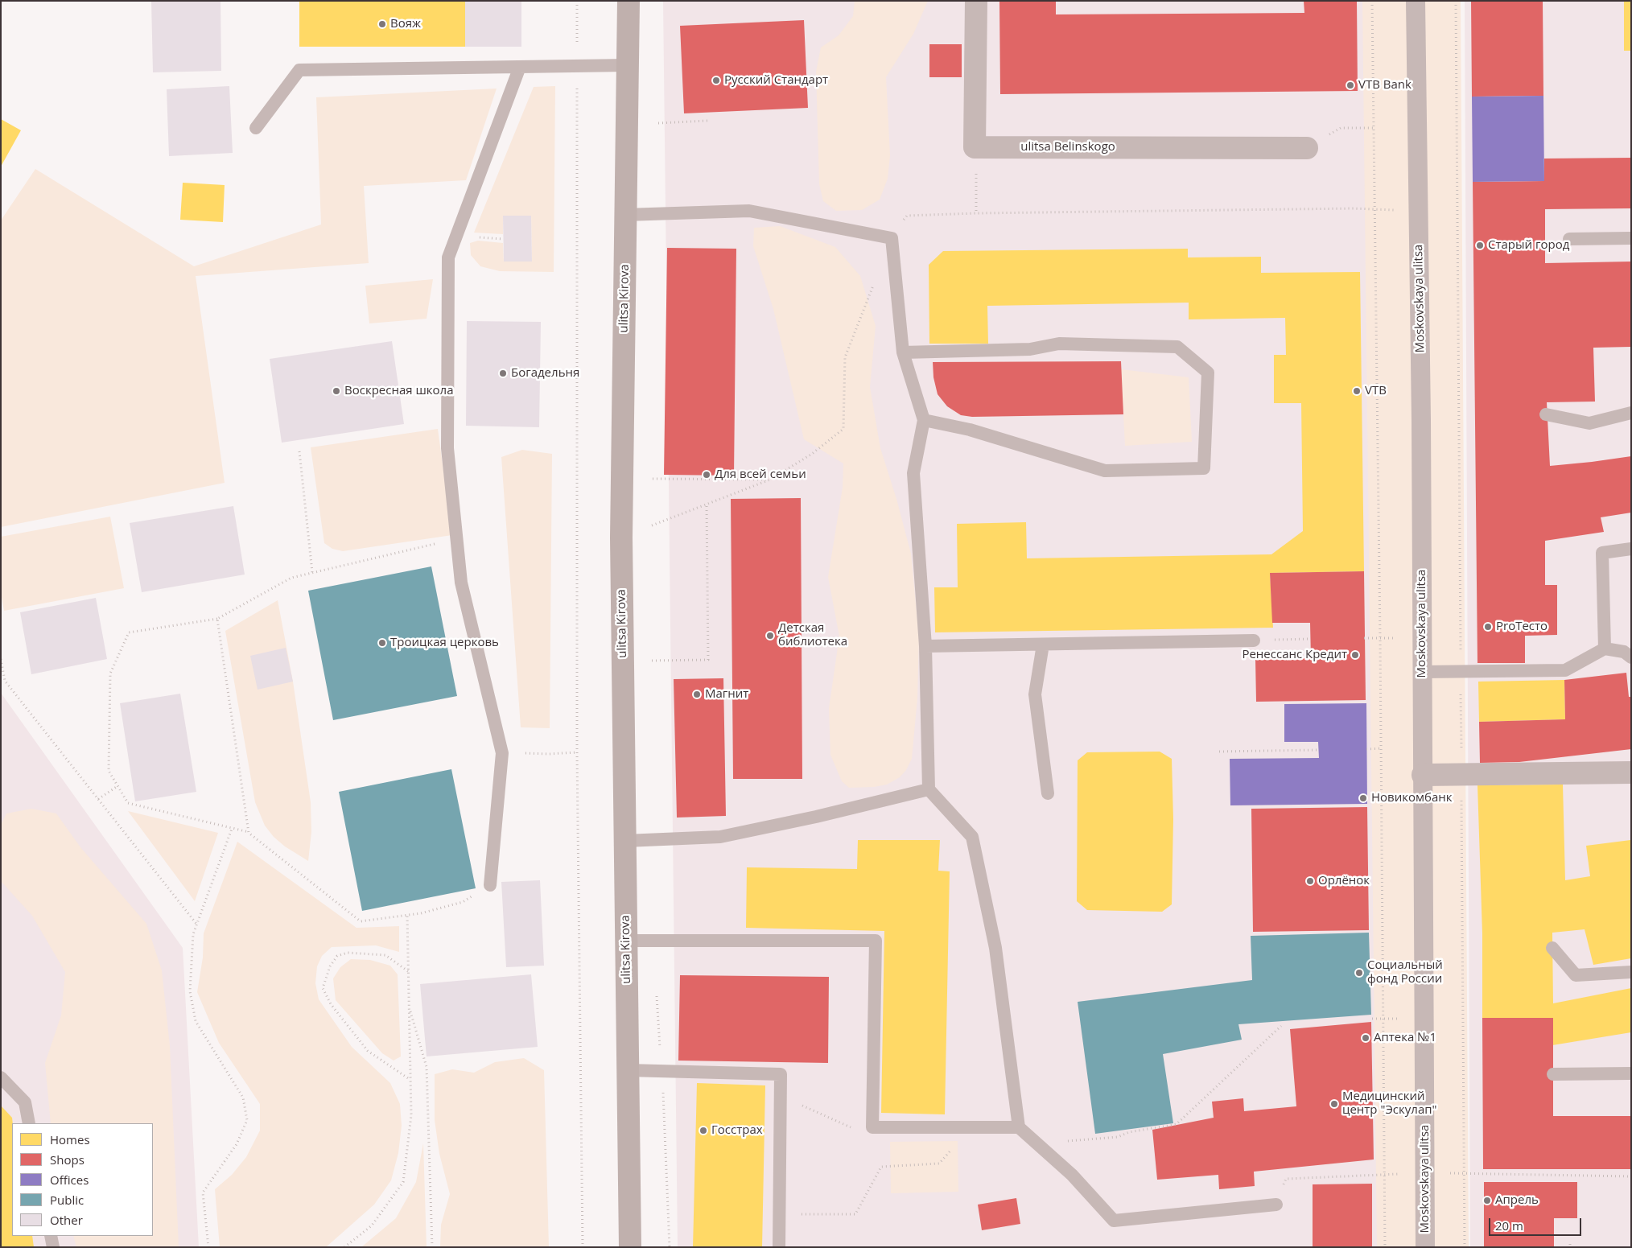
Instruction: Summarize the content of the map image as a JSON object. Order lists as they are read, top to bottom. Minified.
{"streets":{"main road":["ulitsa Kirova"],"street":["ulitsa Belinskogo","Moskovskaya ulitsa"]},"places":["Вояж","Русский Стандарт","VTB Bank","Старый город","Богадельня","Воскресная школа","VTB","Для всей семьи","ProТесто","Детская библиотека","Троицкая церковь","Ренессанс Кредит","Магнит","Новикомбанк","Орлёнок","Социальный фонд России","Аптека №1","Медицинский центр \"Эскулап\"","Госстрах","Апрель"],"legend":["Homes","Shops","Offices","Public","Other"],"scale_bar":"20 m"}
